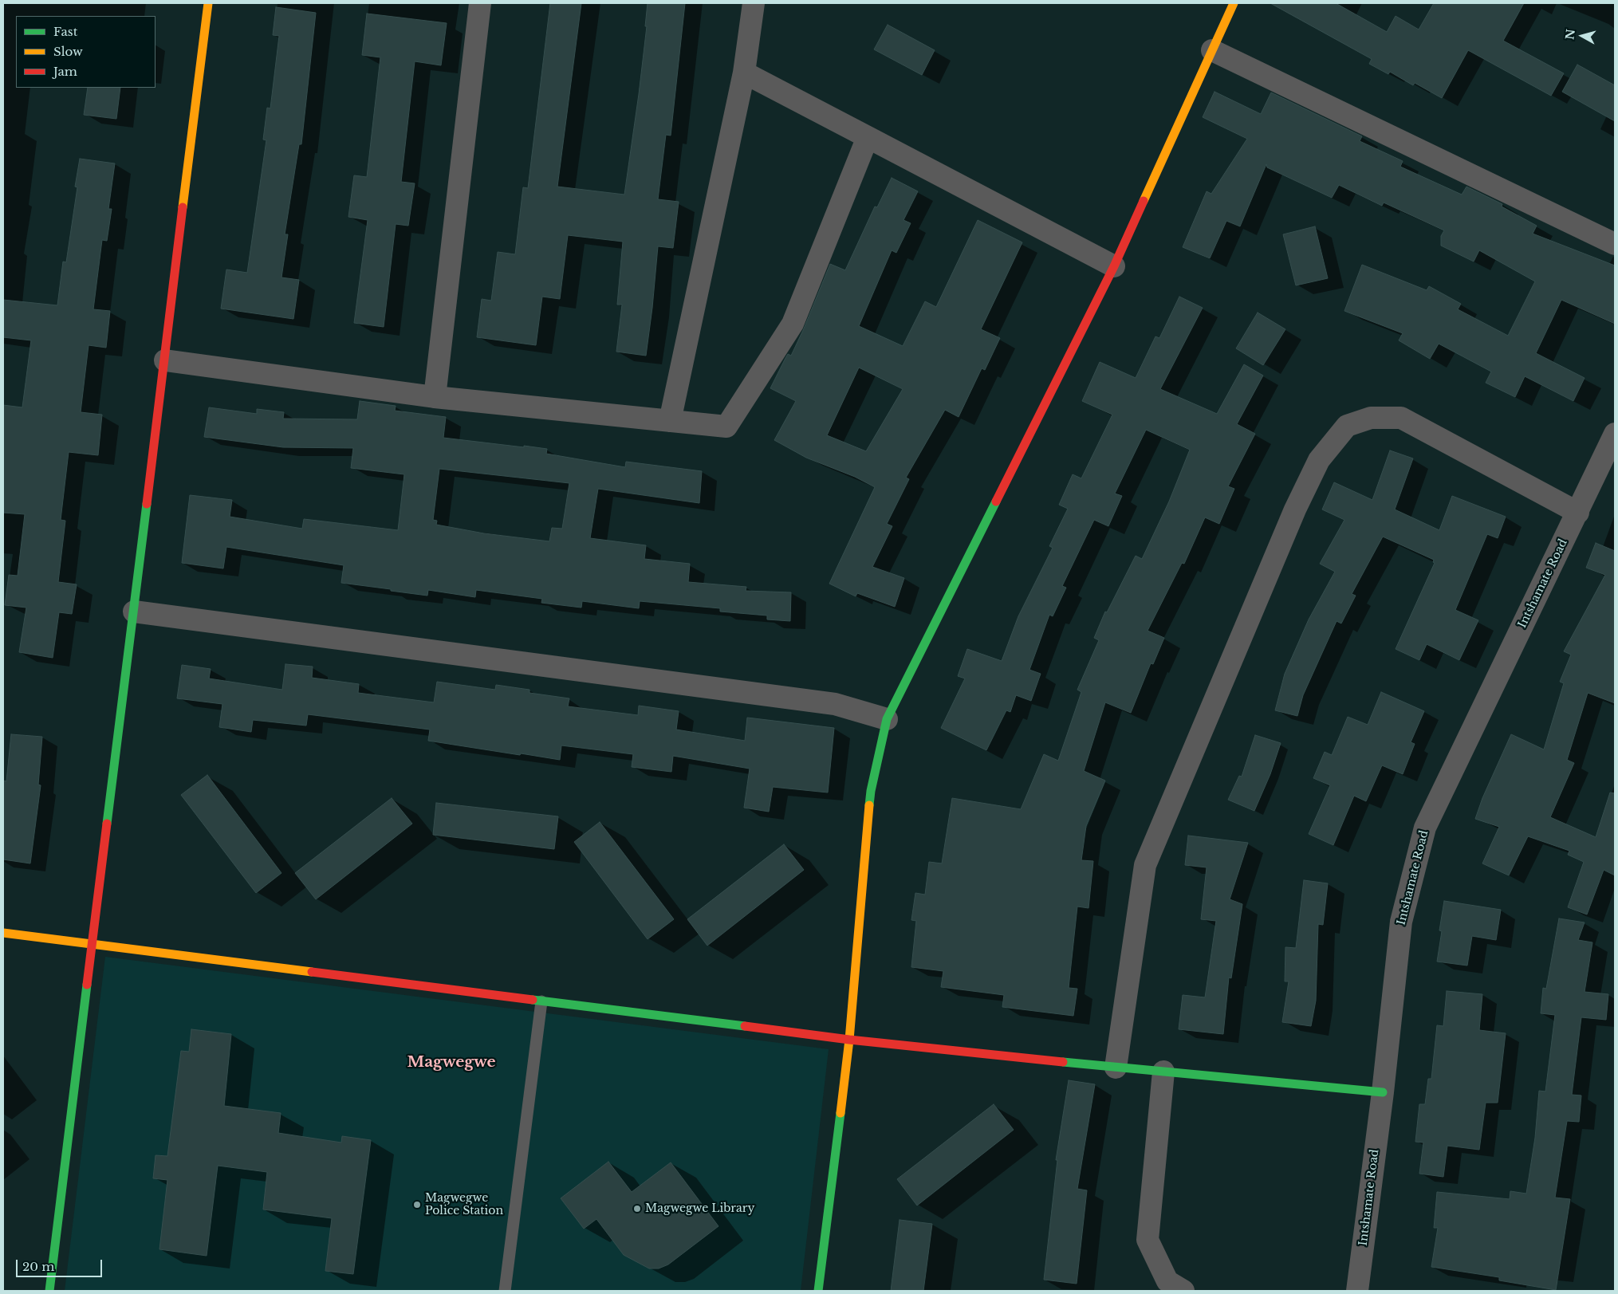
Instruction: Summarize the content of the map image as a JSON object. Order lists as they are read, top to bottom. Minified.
{"streets":{"street":["Intshamate Road"]},"districts":["Magwegwe"],"places":["Magwegwe Police Station","Magwegwe Library"],"legend":["Fast","Slow","Jam"],"scale_bar":"20 m","north":"left"}
